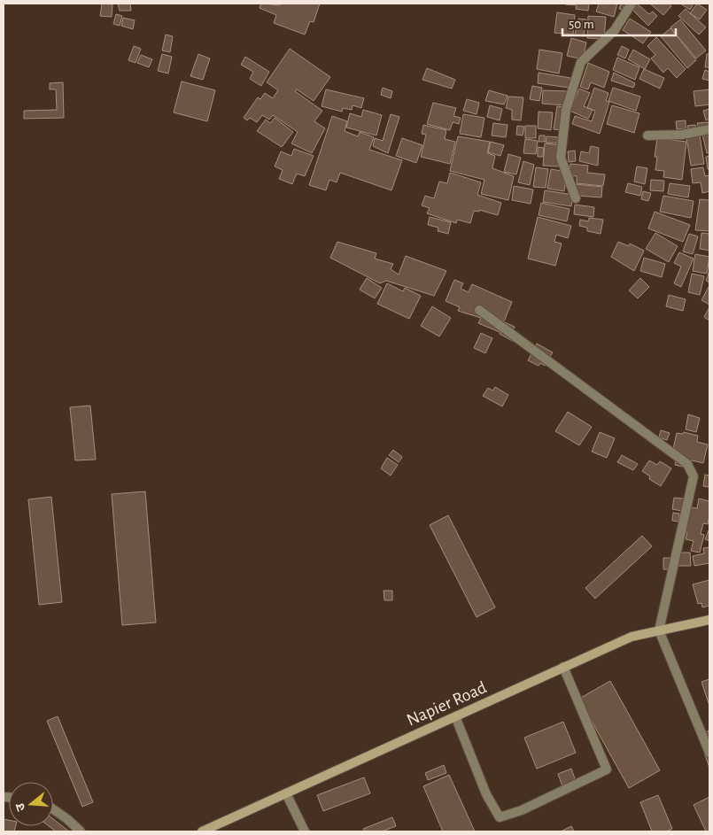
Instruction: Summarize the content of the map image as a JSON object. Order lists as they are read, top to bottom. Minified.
{"streets":{"street":["Napier Road"]},"scale_bar":"50 m","north":"left"}
